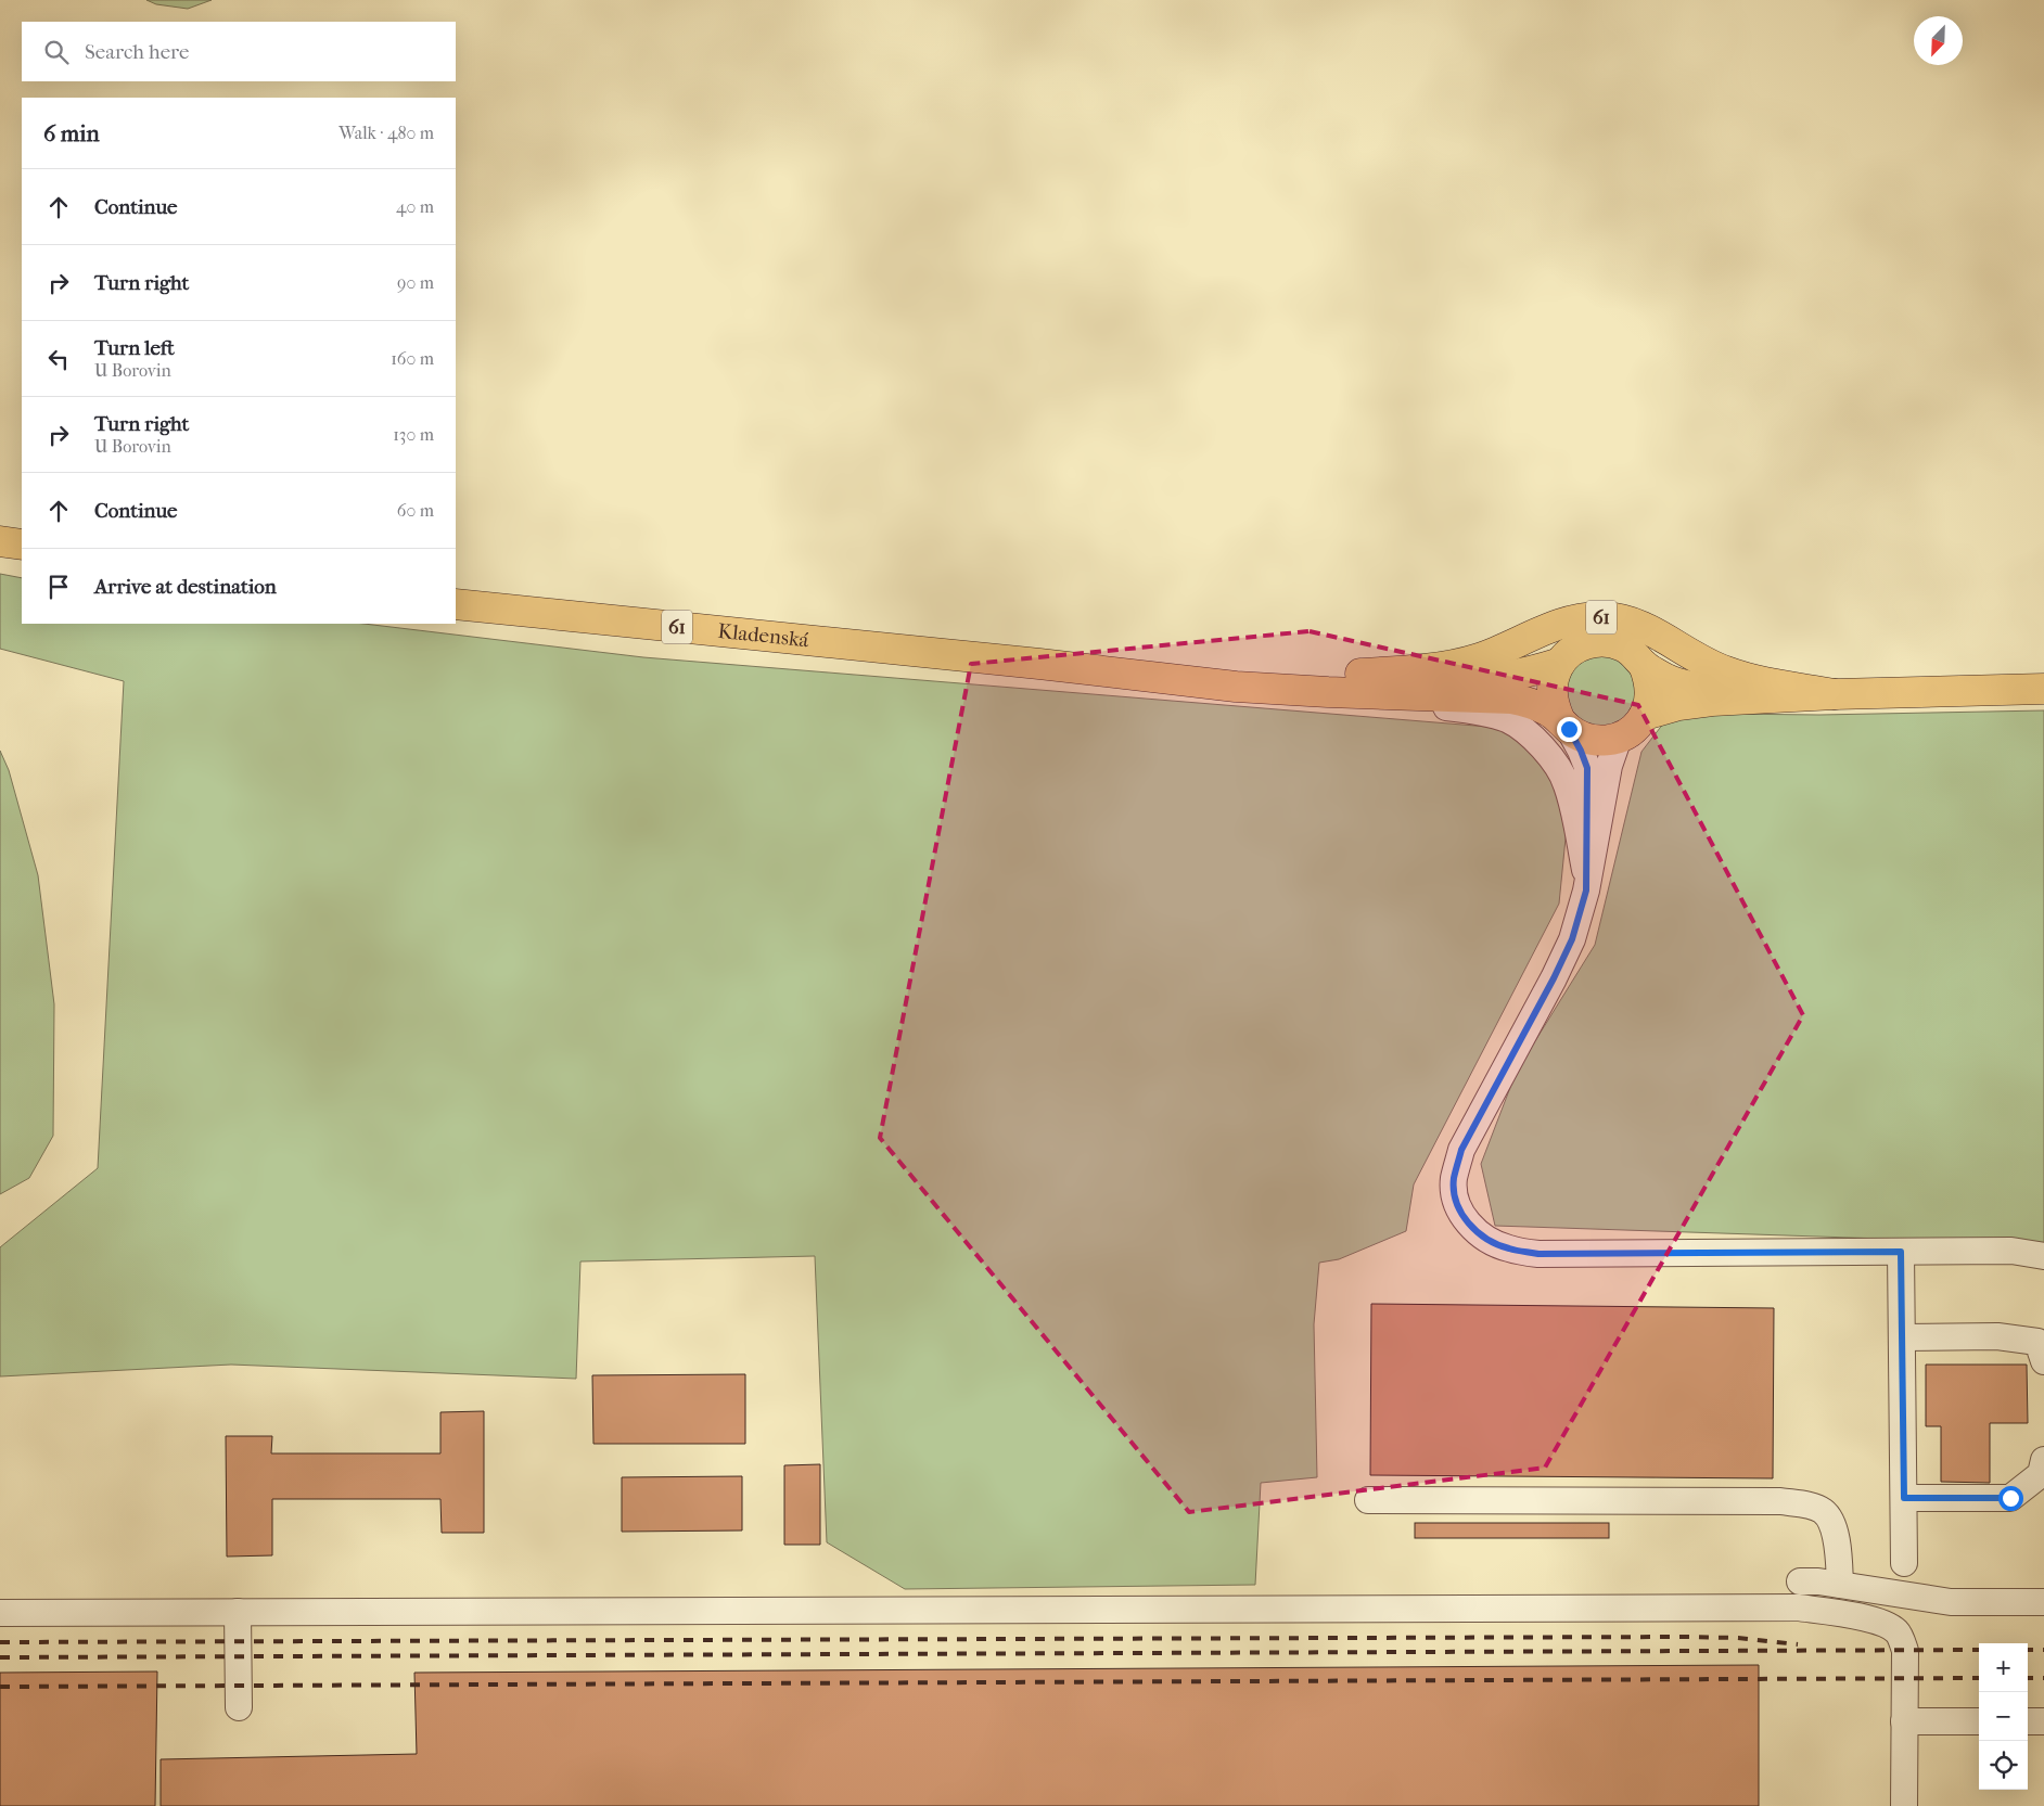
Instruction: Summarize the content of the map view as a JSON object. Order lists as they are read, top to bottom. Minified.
{"streets":{"main road":["61","Kladenská"]},"crossings":[["61","Kladenská"]],"north":"bottom left","page":{"search":"Search here","heading":["6 min","Walk · 480 m"],"list":[["Continue","40 m"],["Turn right","90 m"],["Turn left","U Borovin","160 m"],["Turn right","U Borovin","130 m"],["Continue","60 m"],"Arrive at destination"],"map_buttons":["+","−"]}}
